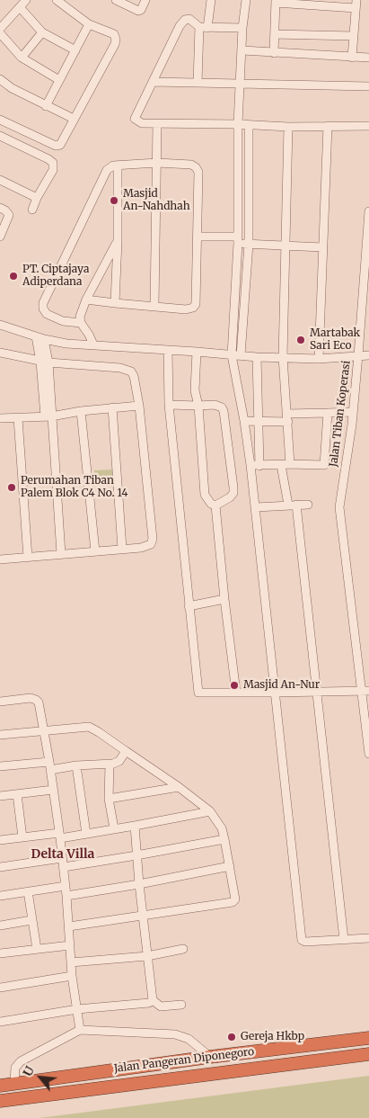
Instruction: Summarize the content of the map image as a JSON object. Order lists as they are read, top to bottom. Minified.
{"streets":{"highway":["Jalan Pangeran Diponegoro"],"street":["Jalan Tiban Koperasi"]},"districts":["Delta Villa"],"places":["Masjid An-Nahdhah","PT. Ciptajaya Adiperdana","Martabak Sari Eco","Perumahan Tiban Palem Blok C4 No. 14","Masjid An-Nur","Gereja Hkbp"],"north":"top left"}
